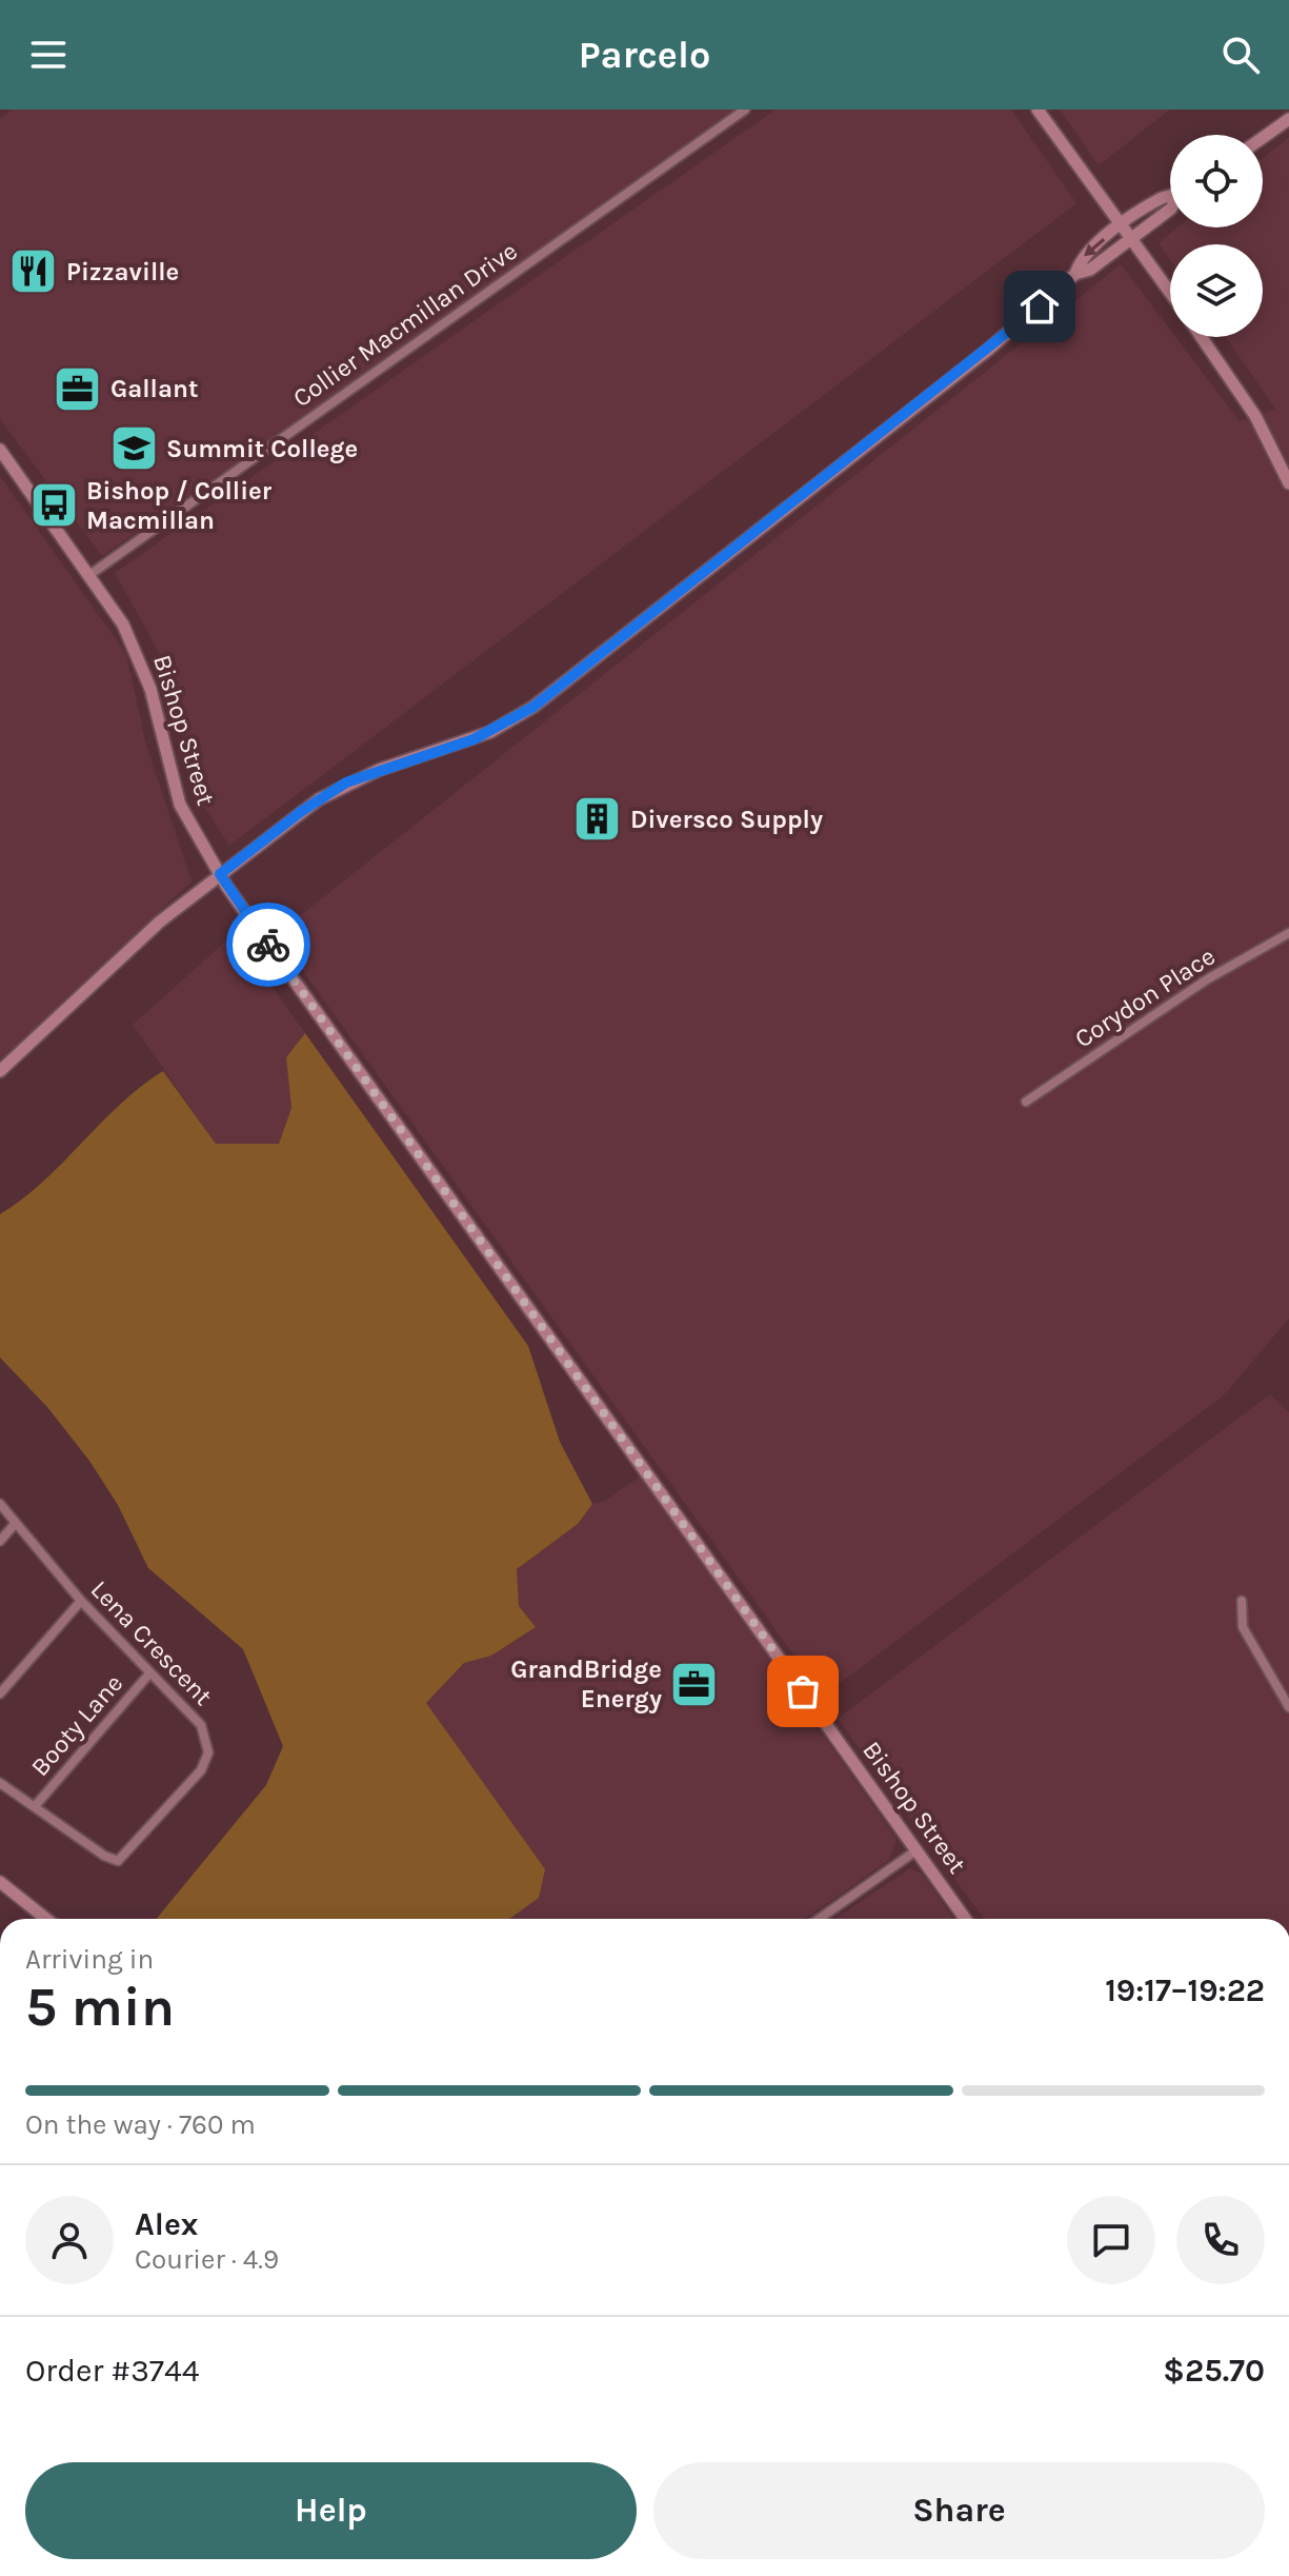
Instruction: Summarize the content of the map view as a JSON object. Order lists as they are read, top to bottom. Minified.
{"streets":{"street":["Collier Macmillan Drive","Bishop Street","Corydon Place","Lena Crescent","Booty Lane"]},"crossings":[["Collier Macmillan Drive","Bishop Street"],["Lena Crescent","Booty Lane"]],"places":{"restaurant":["Pizzaville"],"office":["Gallant","GrandBridge Energy"],"school or university":["Summit College"],"bus stop":["Bishop / Collier Macmillan"],"building":["Diversco Supply"]},"page":{"header":"Parcelo","heading":["5 min","Arriving in","19:17–19:22"],"panel":["Alex","Courier · 4.9","Order #3744","$25.70"],"bar":"On the way · 760 m","buttons":["Help","Share"]}}
